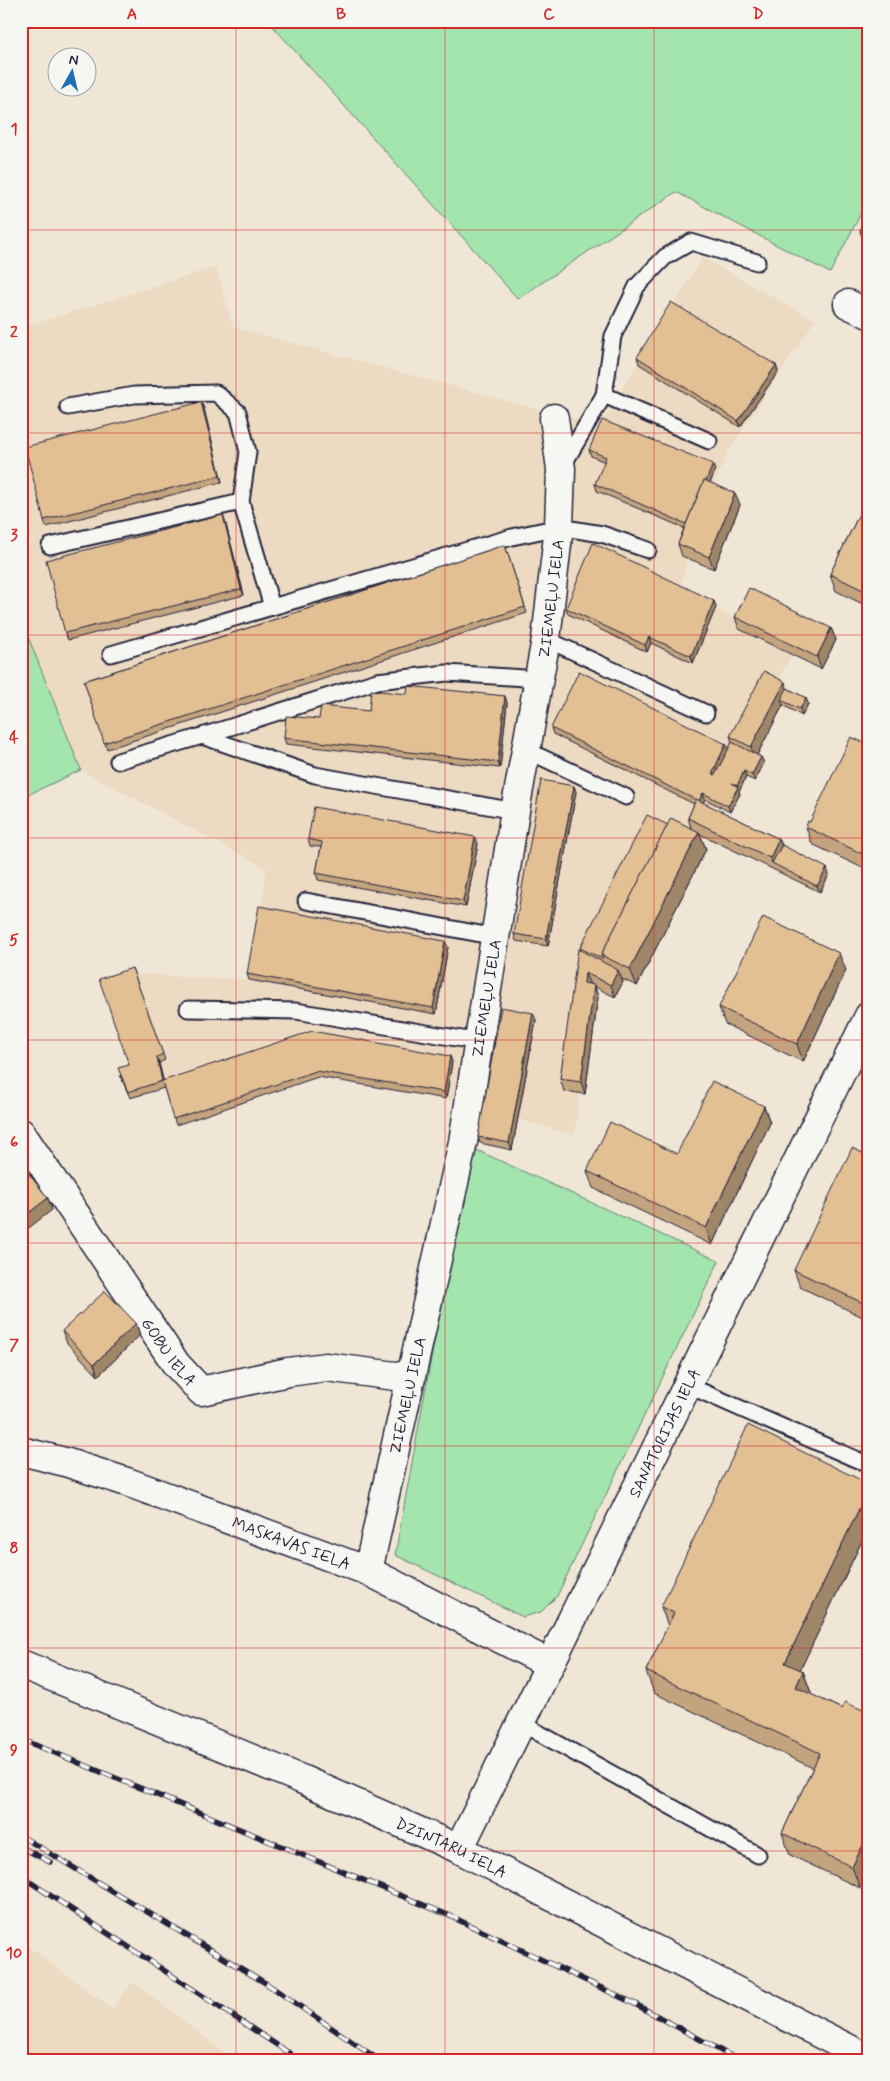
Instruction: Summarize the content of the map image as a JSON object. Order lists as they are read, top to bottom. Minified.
{"streets":{"street":["ZIEMEĻU IELA","GOBU IELA","SANATORIJAS IELA","MASKAVAS IELA","DZINTARU IELA"]},"crossings":[["ZIEMEĻU IELA","GOBU IELA"],["ZIEMEĻU IELA","MASKAVAS IELA"],["SANATORIJAS IELA","MASKAVAS IELA"],["SANATORIJAS IELA","DZINTARU IELA"]],"north":"top","grid":{"columns":["A","B","C","D"],"rows":["1","2","3","4","5","6","7","8","9","10"]}}
